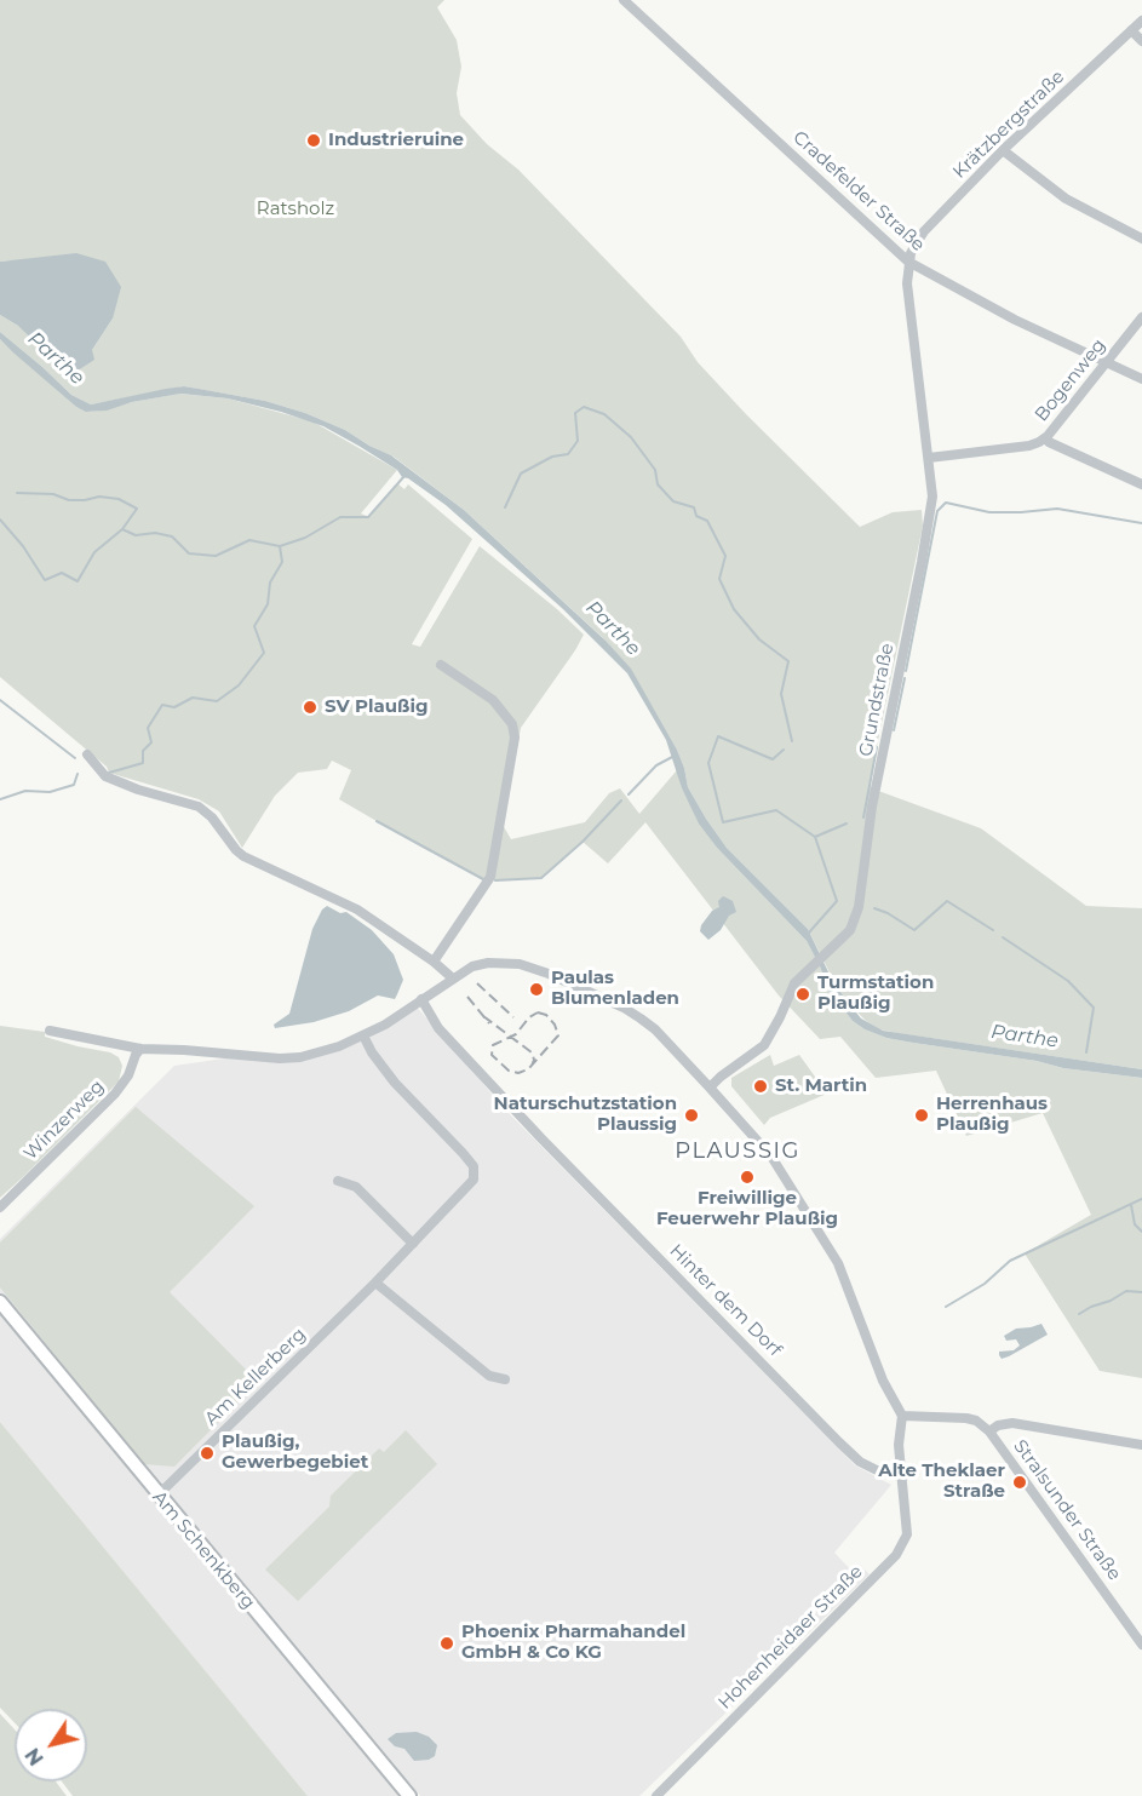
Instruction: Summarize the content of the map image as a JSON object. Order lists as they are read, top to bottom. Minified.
{"streets":{"main road":["Am Schenkberg"],"street":["Krätzbergstraße","Cradefelder Straße","Bogenweg","Grundstraße","Winzerweg","Hinter dem Dorf","Am Kellerberg","Stralsunder Straße","Hohenheidaer Straße"]},"crossings":[["Krätzbergstraße","Cradefelder Straße"],["Krätzbergstraße","Grundstraße"],["Cradefelder Straße","Bogenweg"],["Cradefelder Straße","Grundstraße"],["Bogenweg","Grundstraße"],["Hinter dem Dorf","Hohenheidaer Straße"],["Am Kellerberg","Am Schenkberg"]],"districts":["PLAUSSIG"],"water":["Parthe"],"parks":["Ratsholz"],"places":["Industrieruine","SV Plaußig","Paulas Blumenladen","Turmstation Plaußig","St. Martin","Naturschutzstation Plaussig","Herrenhaus Plaußig","Freiwillige Feuerwehr Plaußig","Plaußig, Gewerbegebiet","Alte Theklaer Straße","Phoenix Pharmahandel GmbH & Co KG"],"north":"bottom left"}
